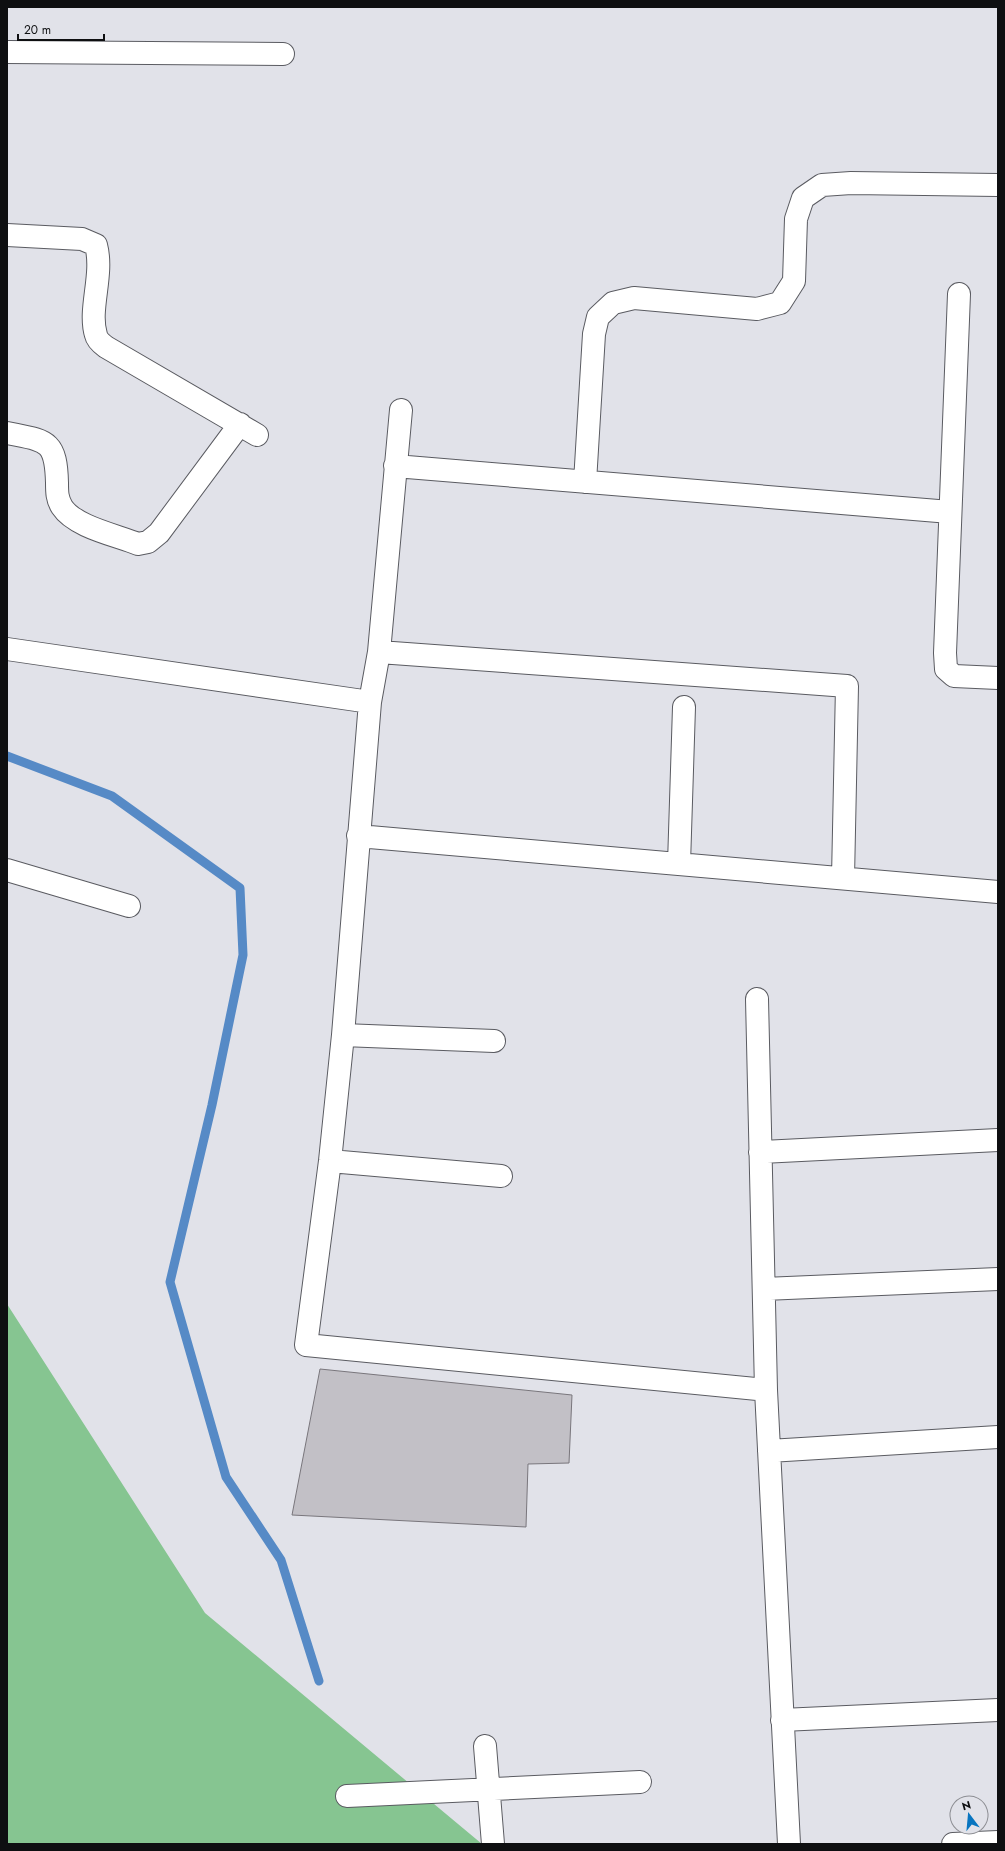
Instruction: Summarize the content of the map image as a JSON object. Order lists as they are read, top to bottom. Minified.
{"scale_bar":"20 m","north":"top"}
